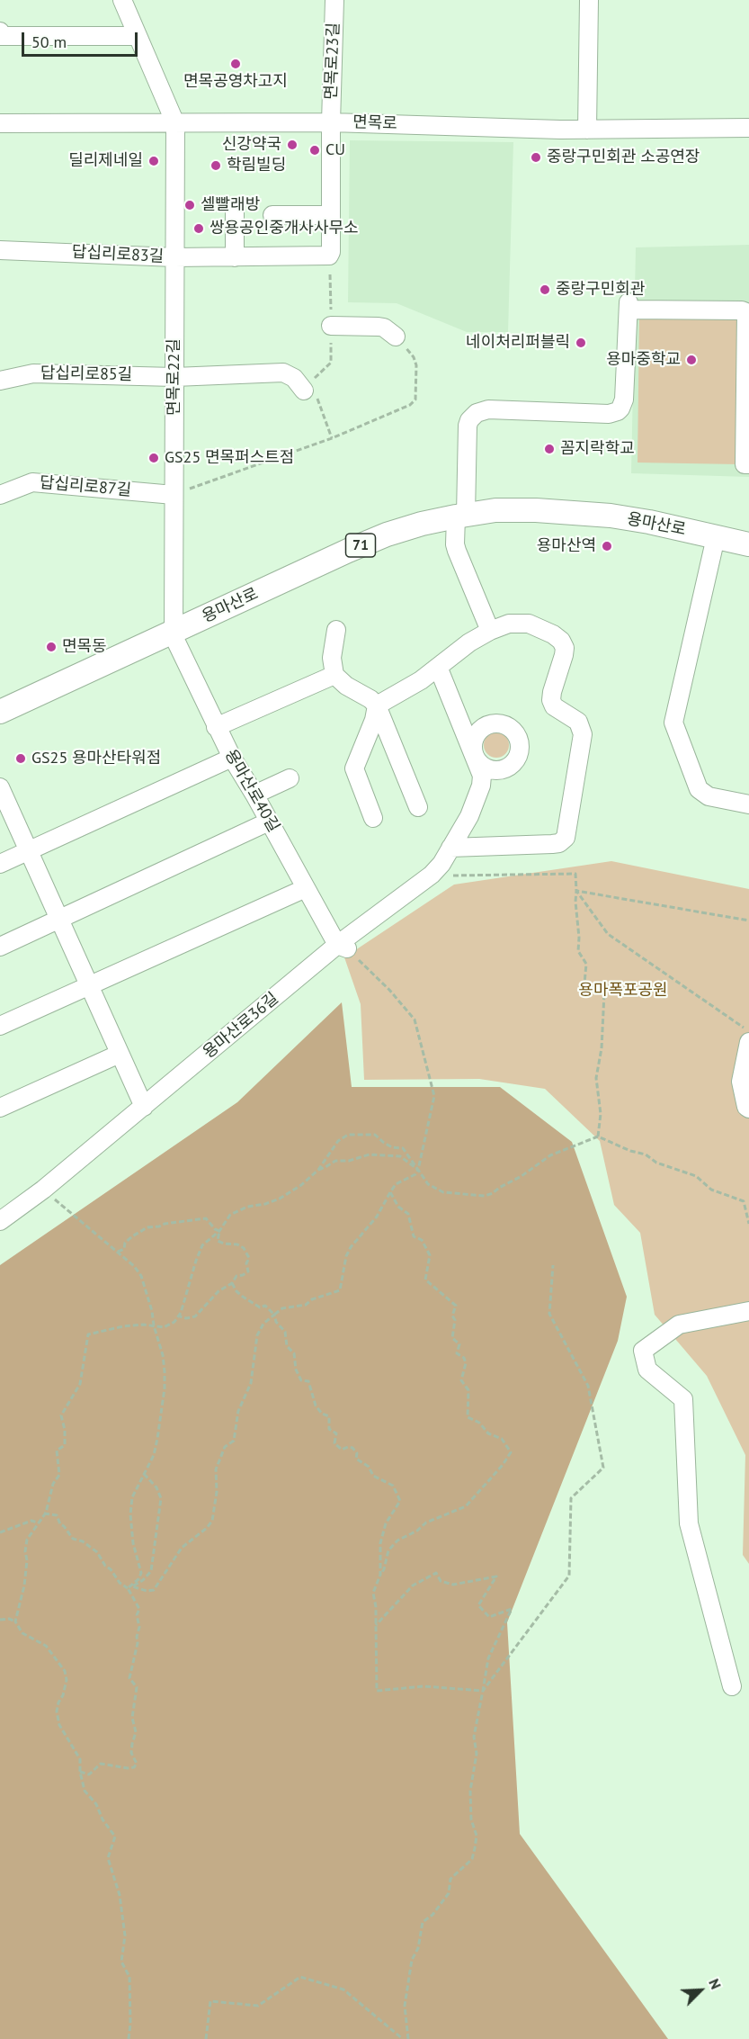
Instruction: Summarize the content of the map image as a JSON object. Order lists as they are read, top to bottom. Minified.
{"streets":{"main road":["용마산로","71"],"street":["면목로23길","면목로","답십리로83길","답십리로85길","면목로22길","답십리로87길","용마산로40길","용마산로36길"]},"crossings":[["면목로23길","면목로"],["면목로23길","답십리로83길"],["면목로","면목로22길"],["답십리로83길","면목로22길"],["답십리로85길","면목로22길"],["면목로22길","답십리로87길"],["면목로22길","용마산로"],["면목로22길","용마산로40길"],["용마산로","용마산로40길"],["용마산로40길","용마산로36길"]],"parks":["용마폭포공원"],"places":["면목공영차고지","신강약국","CU","중랑구민회관 소공연장","딜리제네일","학림빌딩","셀빨래방","쌍용공인중개사사무소","중랑구민회관","네이처리퍼블릭","용마중학교","꼼지락학교","GS25 면목퍼스트점","용마산역","면목동","GS25 용마산타워점"],"scale_bar":"50 m","north":"top right"}
